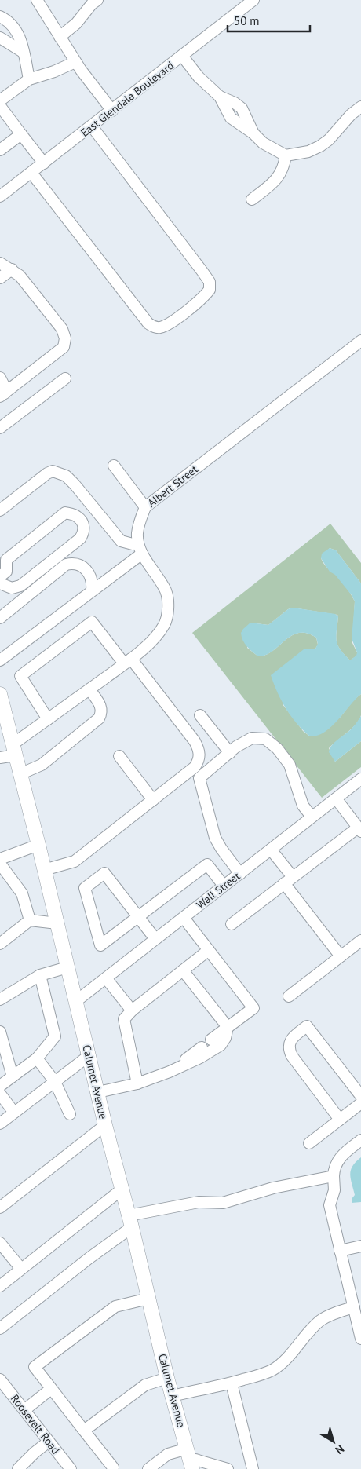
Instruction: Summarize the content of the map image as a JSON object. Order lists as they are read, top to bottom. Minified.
{"streets":{"main road":["Calumet Avenue"],"street":["East Glendale Boulevard","Albert Street","Wall Street","Roosevelt Road"]},"crossings":[["Wall Street","Calumet Avenue"]],"scale_bar":"50 m","north":"bottom right"}
